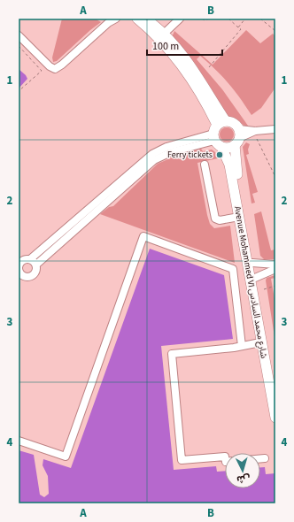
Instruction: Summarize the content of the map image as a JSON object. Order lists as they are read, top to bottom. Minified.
{"streets":{"main road":["Avenue Mohammed VI شارع محمد السادس"]},"places":["Ferry tickets"],"scale_bar":"100 m","north":"bottom","grid":{"columns":["A","B"],"rows":["1","2","3","4"]}}
